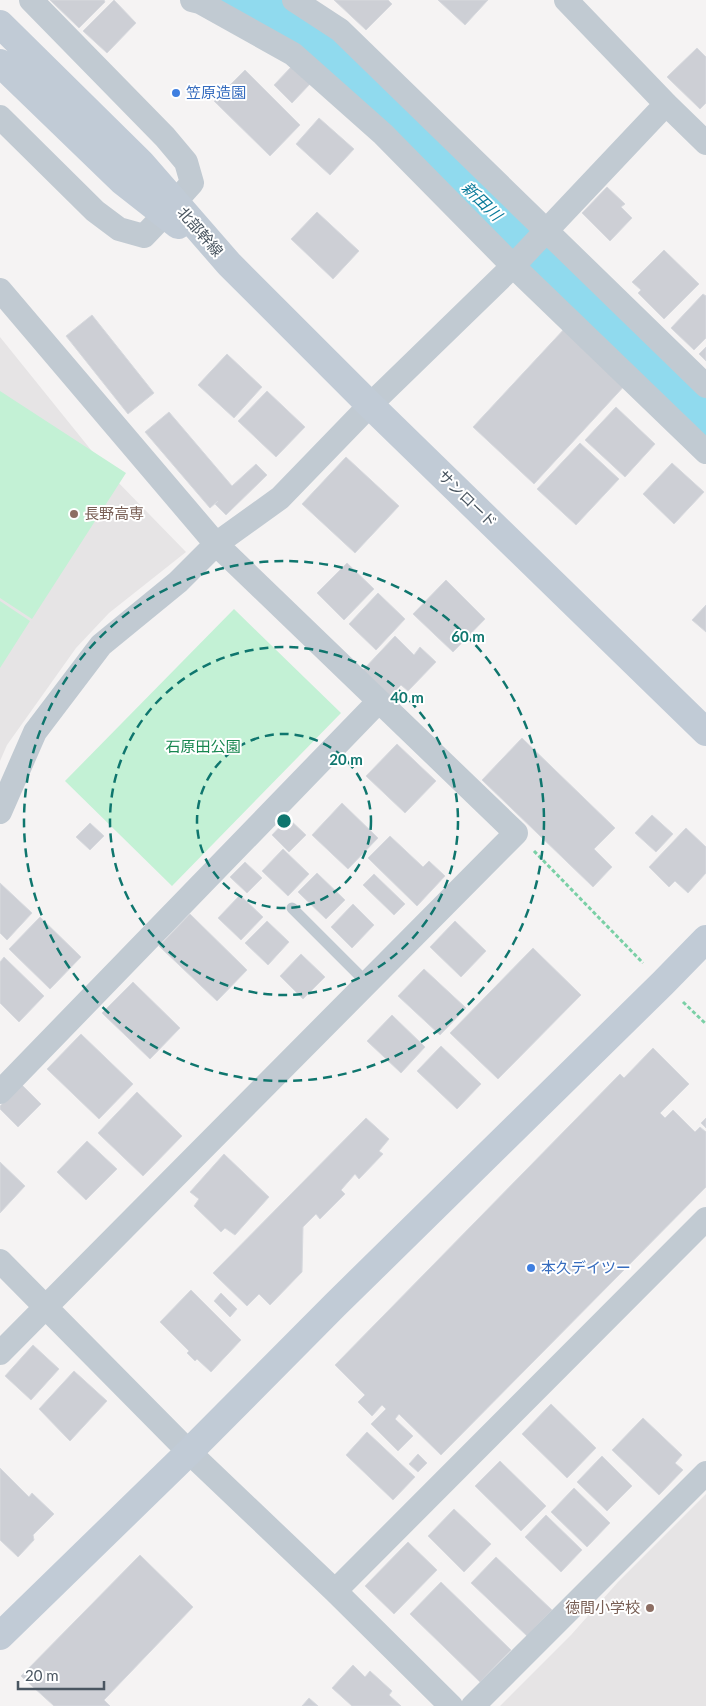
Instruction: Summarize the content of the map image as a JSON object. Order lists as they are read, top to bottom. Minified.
{"streets":{"street":["北部幹線","サンロード"]},"crossings":[["北部幹線","サンロード"]],"water":["新田川"],"parks":["石原田公園"],"places":["笠原造園","長野高専","本久デイツー","徳間小学校"],"scale_bar":"20 m","rings":["60 m","40 m","20 m"]}
